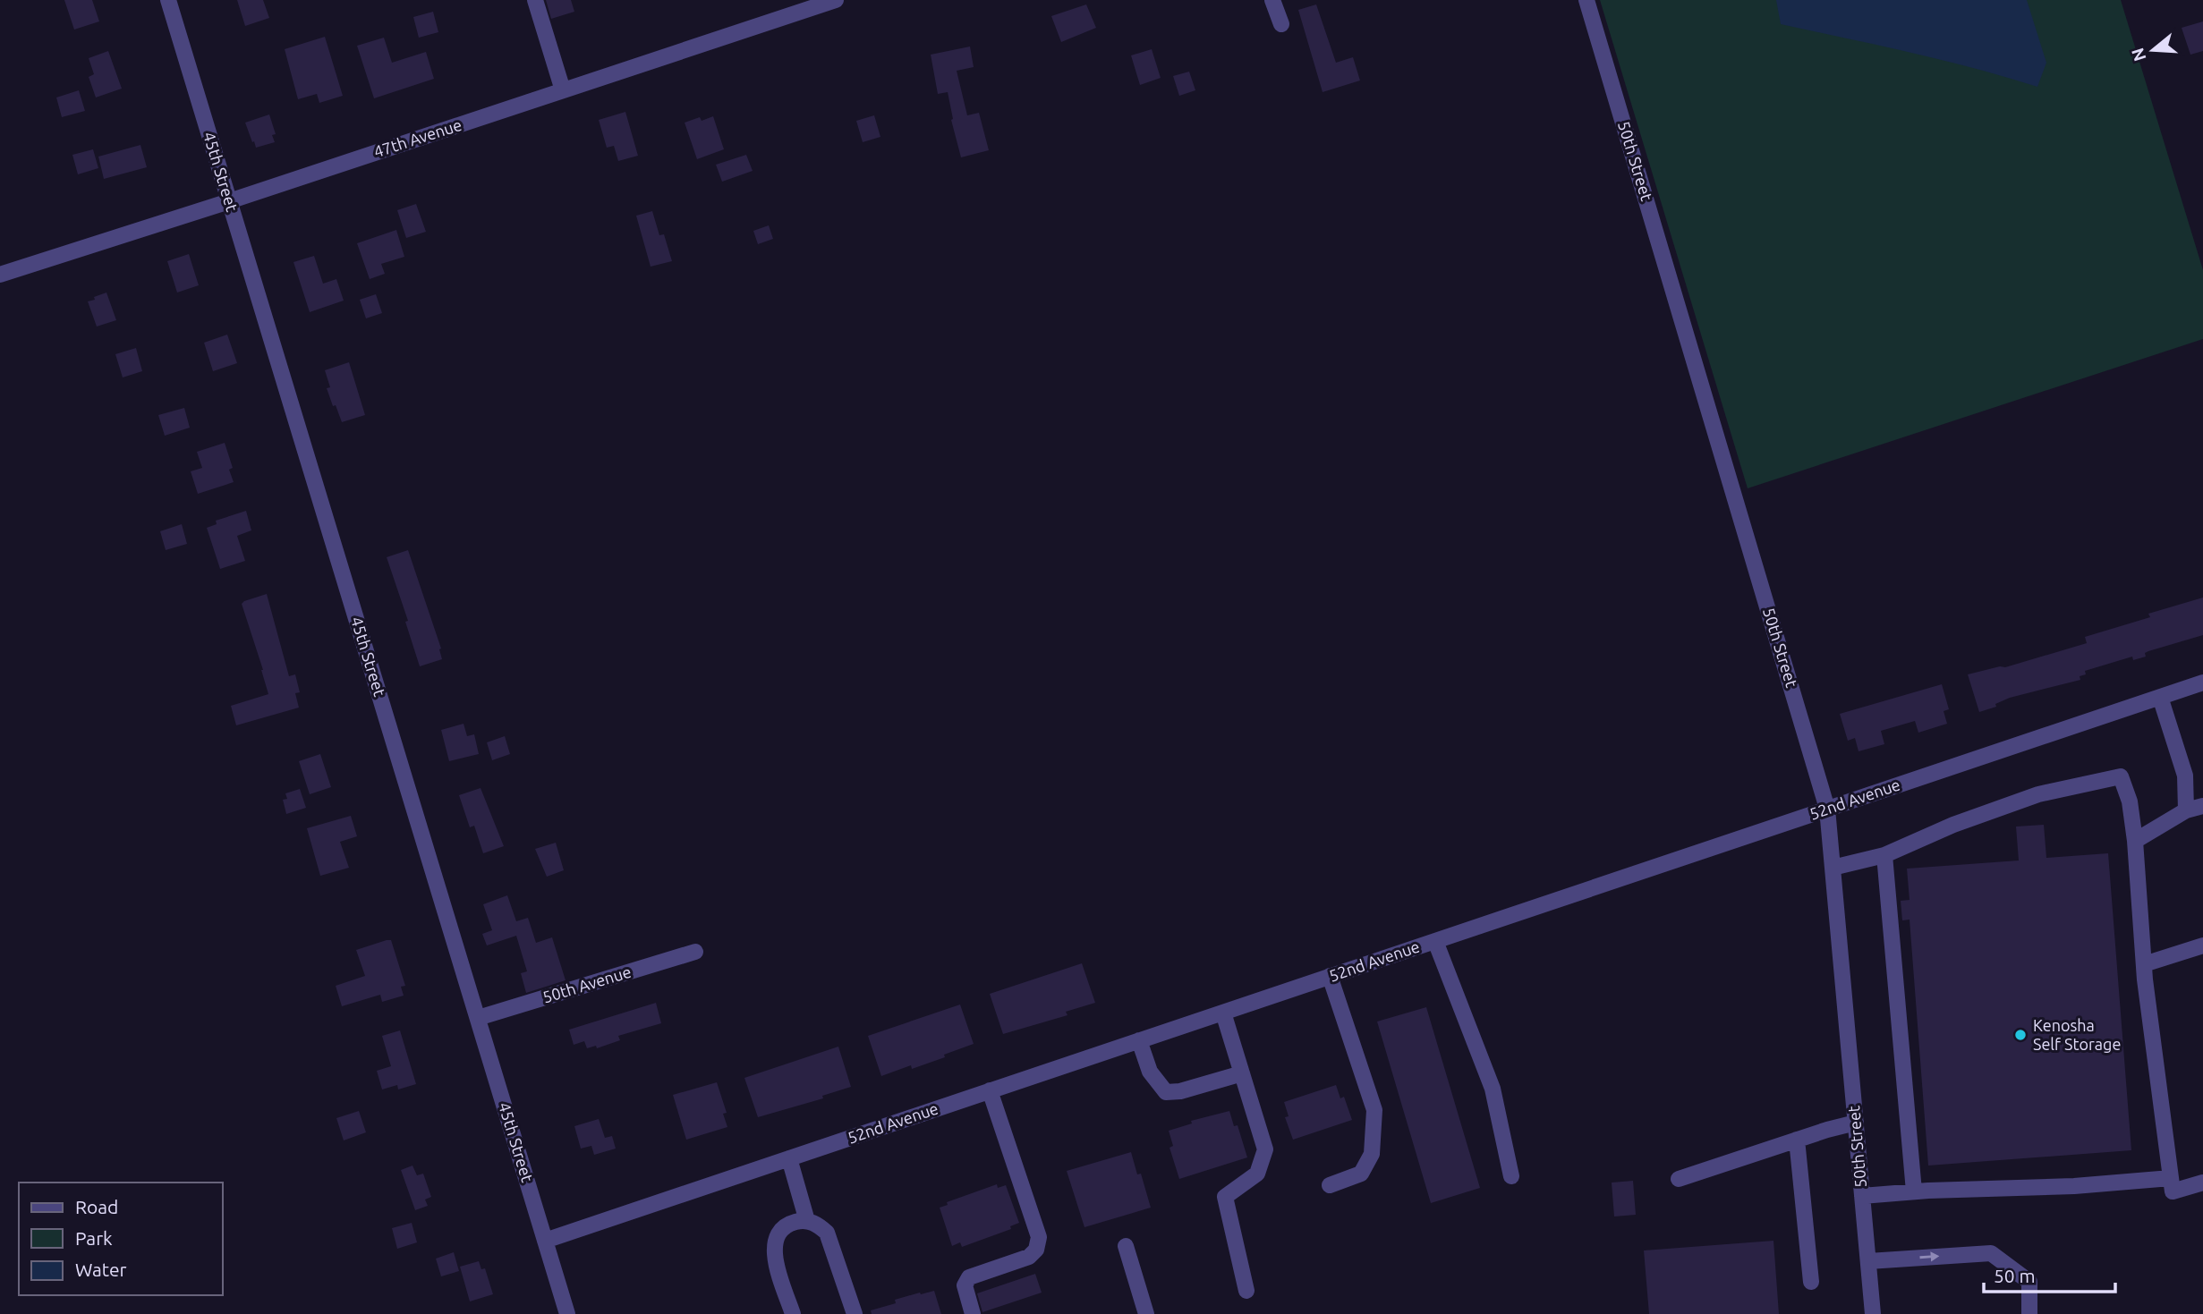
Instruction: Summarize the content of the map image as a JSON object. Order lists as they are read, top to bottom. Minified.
{"streets":{"street":["47th Avenue","50th Street","45th Street","52nd Avenue","50th Avenue"]},"crossings":[["47th Avenue","45th Street"],["50th Street","52nd Avenue"],["45th Street","52nd Avenue"],["45th Street","50th Avenue"]],"places":["Kenosha Self Storage"],"legend":["Road","Park","Water"],"scale_bar":"50 m","north":"left"}
